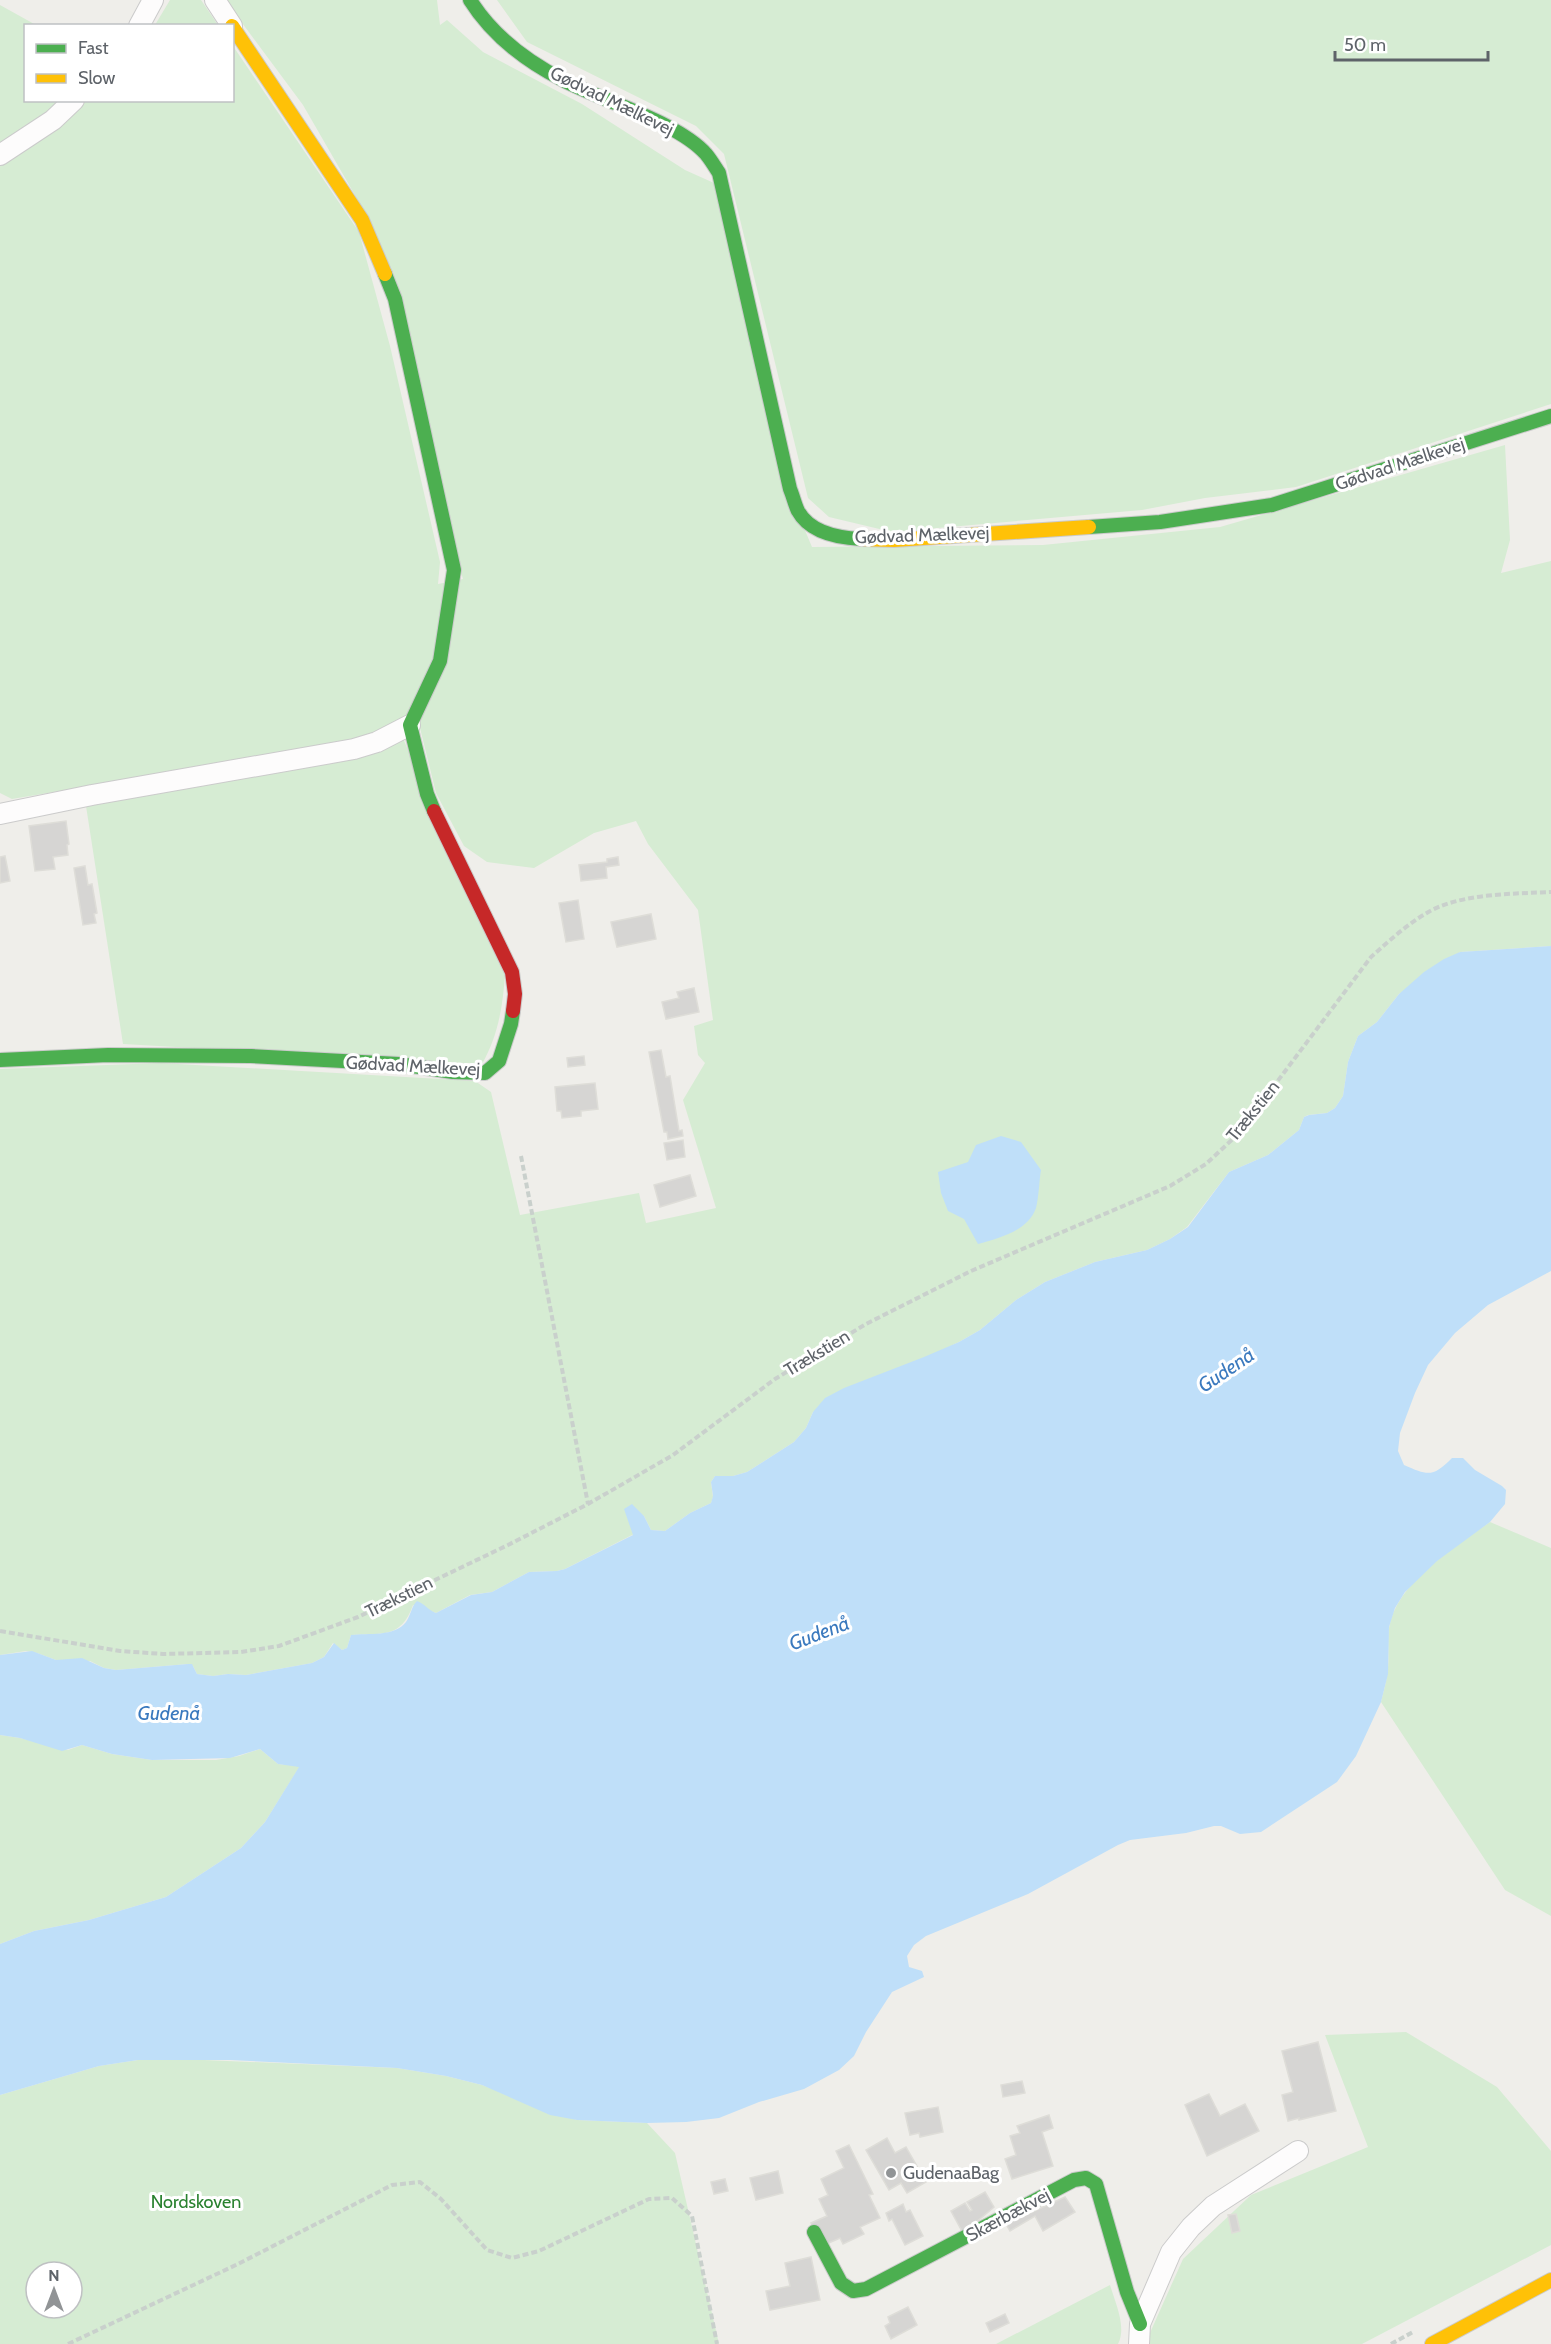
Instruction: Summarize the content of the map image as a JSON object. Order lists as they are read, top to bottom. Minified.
{"streets":{"street":["Gødvad Mælkevej","Skærbækvej"],"path":["Trækstien"]},"water":["Gudenå"],"parks":["Nordskoven"],"places":["GudenaaBag"],"legend":["Fast","Slow"],"scale_bar":"50 m","north":"top"}
